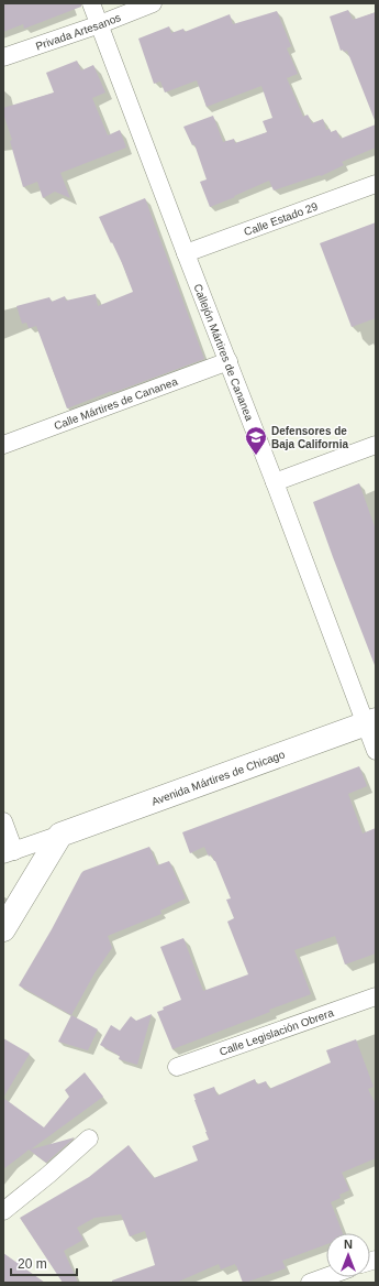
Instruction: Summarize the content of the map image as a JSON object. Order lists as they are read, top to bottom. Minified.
{"streets":{"street":["Privada Artesanos","Calle Estado 29","Callejón Mártires de Cananea","Calle Mártires de Cananea","Avenida Mártires de Chicago","Calle Legislación Obrera"]},"crossings":[["Privada Artesanos","Callejón Mártires de Cananea"],["Calle Estado 29","Callejón Mártires de Cananea"],["Callejón Mártires de Cananea","Calle Mártires de Cananea"],["Callejón Mártires de Cananea","Avenida Mártires de Chicago"]],"places":{"school or university":["Defensores de Baja California"]},"scale_bar":"20 m","north":"top"}
